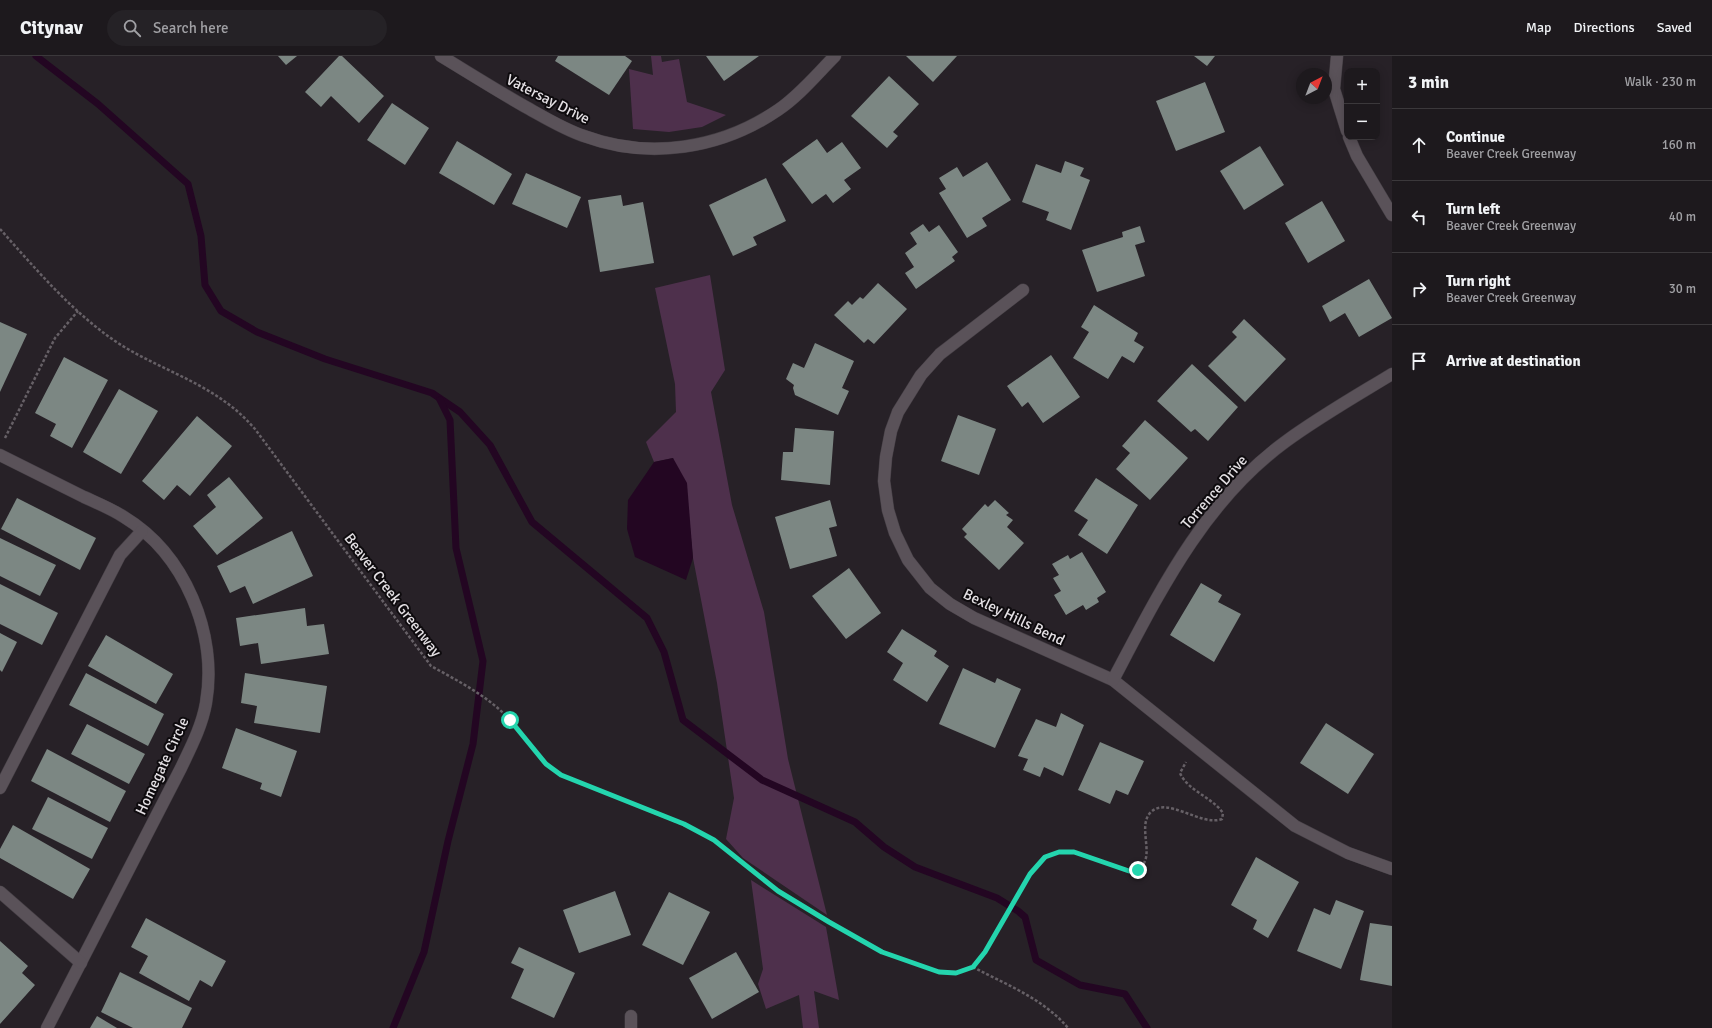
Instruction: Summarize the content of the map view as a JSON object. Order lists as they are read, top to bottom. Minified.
{"streets":{"street":["Vatersay Drive","Torrence Drive","Bexley Hills Bend","Homegate Circle"],"path":["Beaver Creek Greenway"]},"crossings":[["Torrence Drive","Bexley Hills Bend"]],"north":"top right","page":{"header":"Citynav","search":"Search here","nav":["Map","Directions","Saved"],"heading":["3 min","Walk · 230 m"],"map_buttons":["+","−"],"list":[["Continue","Beaver Creek Greenway","160 m"],["Turn left","Beaver Creek Greenway","40 m"],["Turn right","Beaver Creek Greenway","30 m"],"Arrive at destination"]}}
